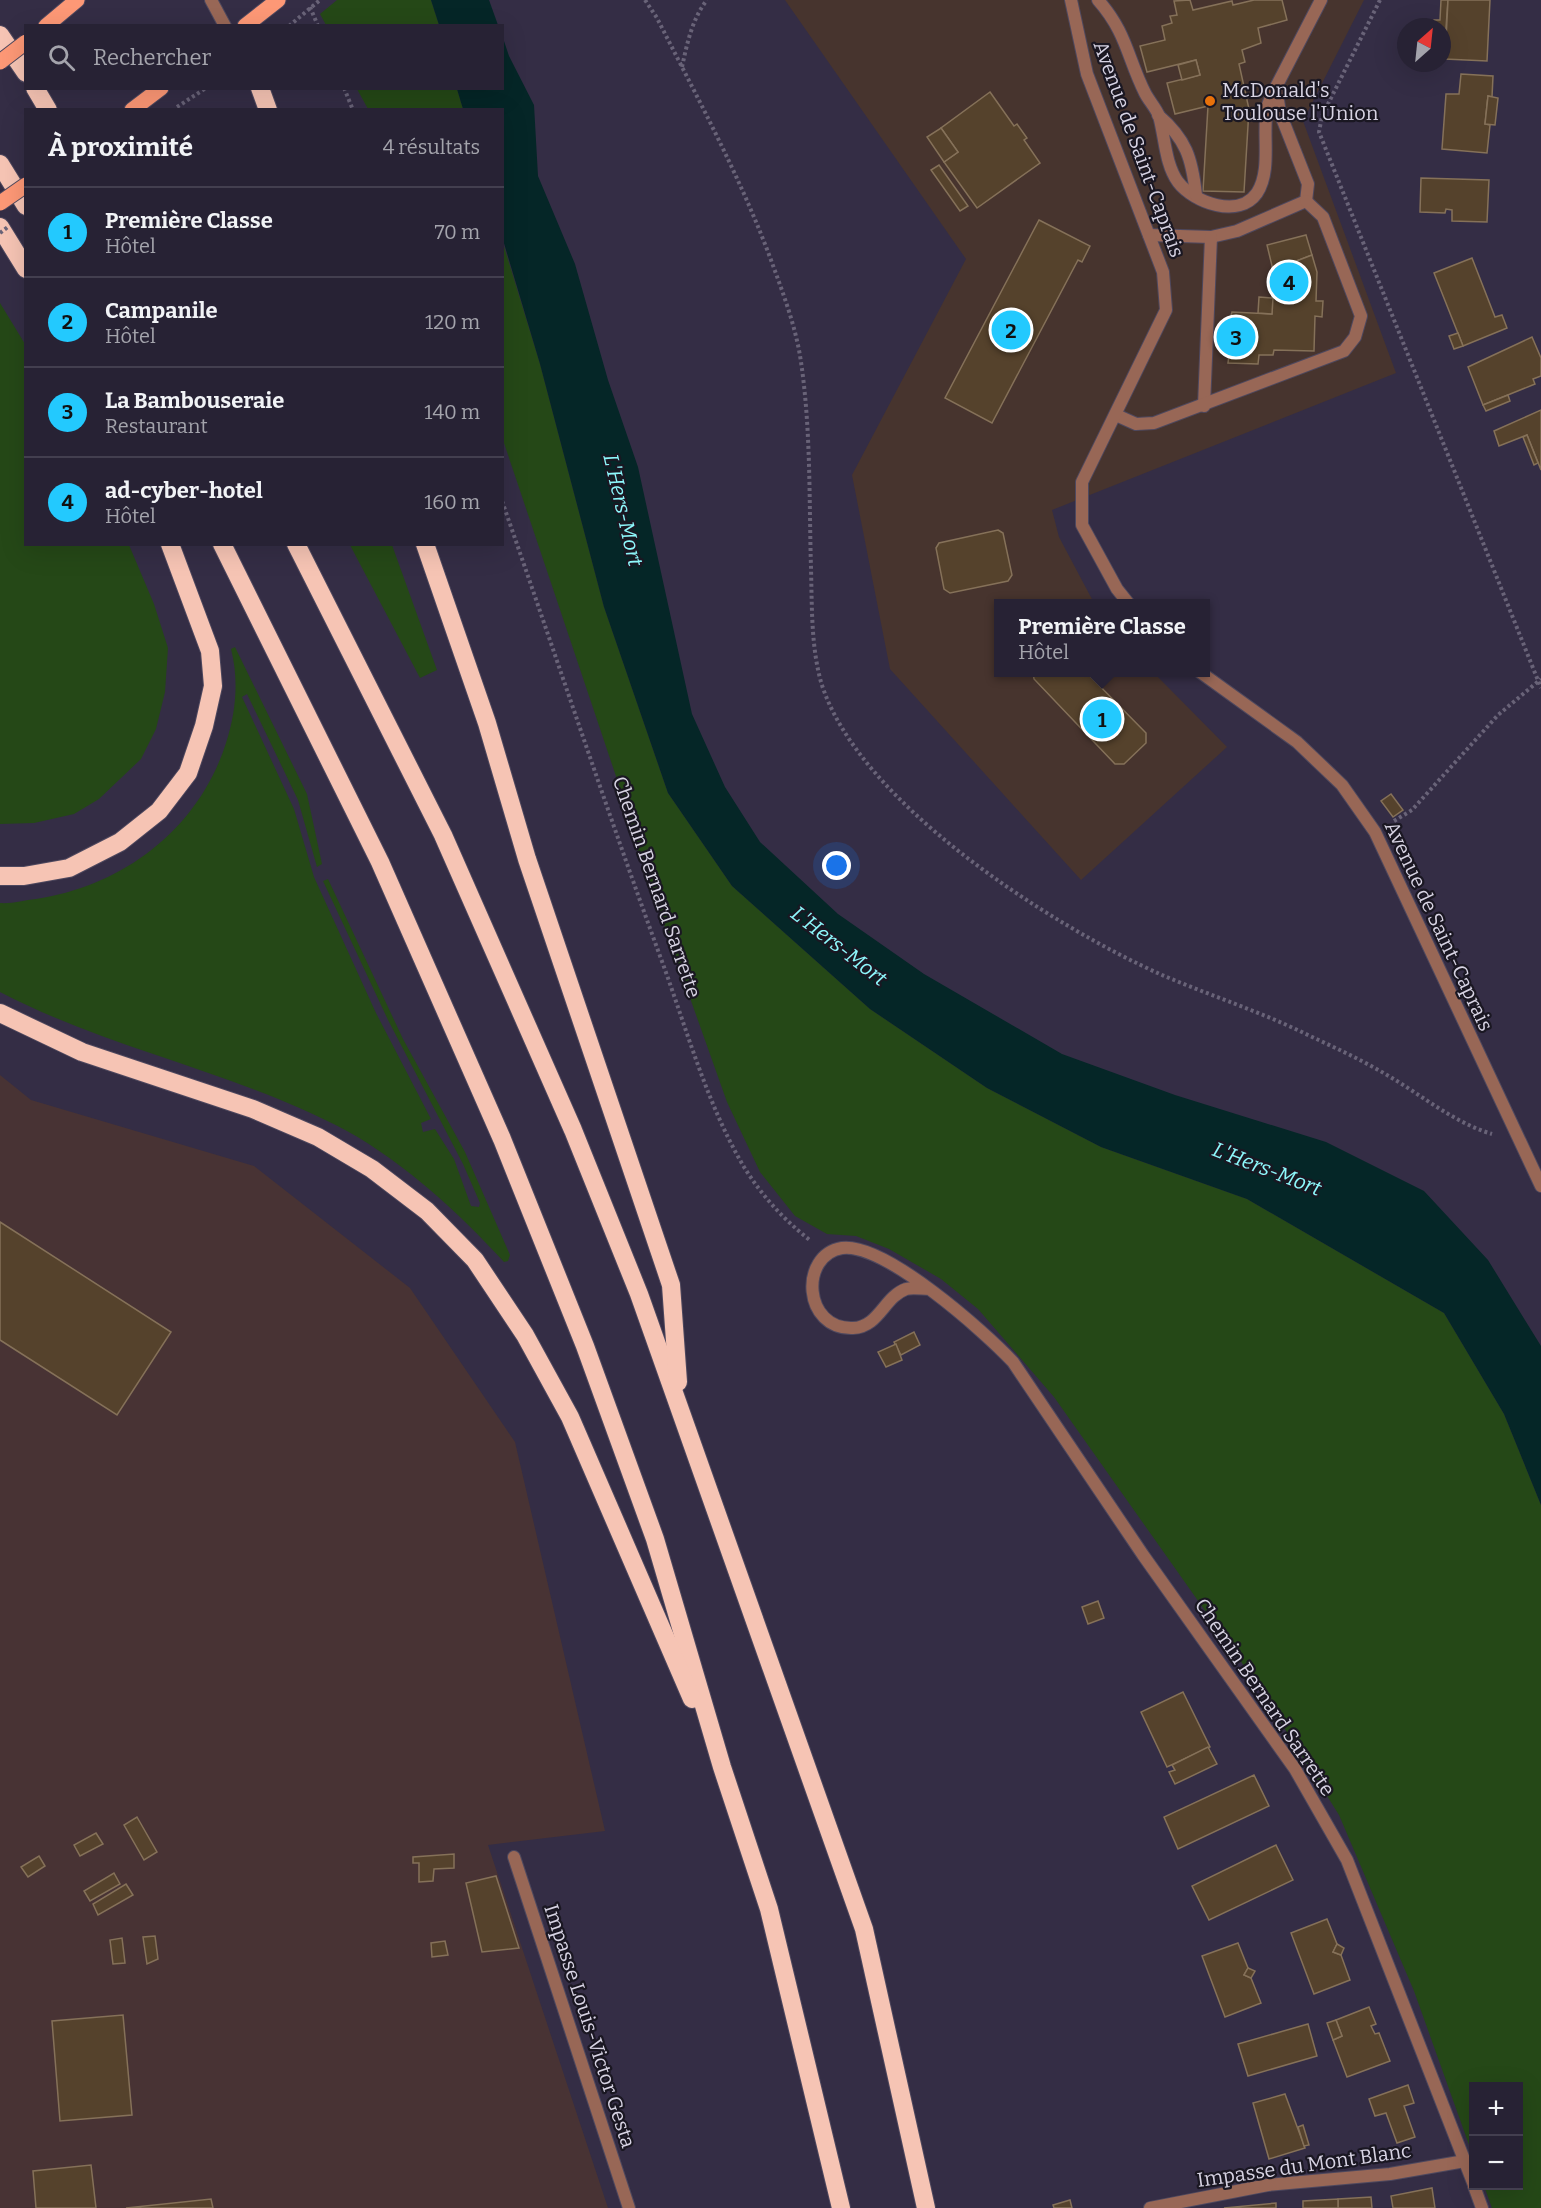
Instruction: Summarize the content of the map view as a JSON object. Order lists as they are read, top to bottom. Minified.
{"streets":{"street":["Avenue de Saint-Caprais","Chemin Bernard Sarrette","Impasse Louis-Victor Gesta","Impasse du Mont Blanc"]},"crossings":[["Chemin Bernard Sarrette","Impasse du Mont Blanc"]],"water":["L'Hers-Mort"],"places":["McDonald's Toulouse l'Union"],"north":"top right","page":{"search":"Rechercher","heading":["À proximité","4 résultats"],"list":[{"mark":"1","name":"Première Classe","note":"Hôtel","value":"70 m"},{"mark":"2","name":"Campanile","note":"Hôtel","value":"120 m"},{"mark":"3","name":"La Bambouseraie","note":"Restaurant","value":"140 m"},{"mark":"4","name":"ad-cyber-hotel","note":"Hôtel","value":"160 m"}],"pins":["4","2","3","1"],"popup":["Première Classe","Hôtel"],"map_buttons":["+","−"]}}
